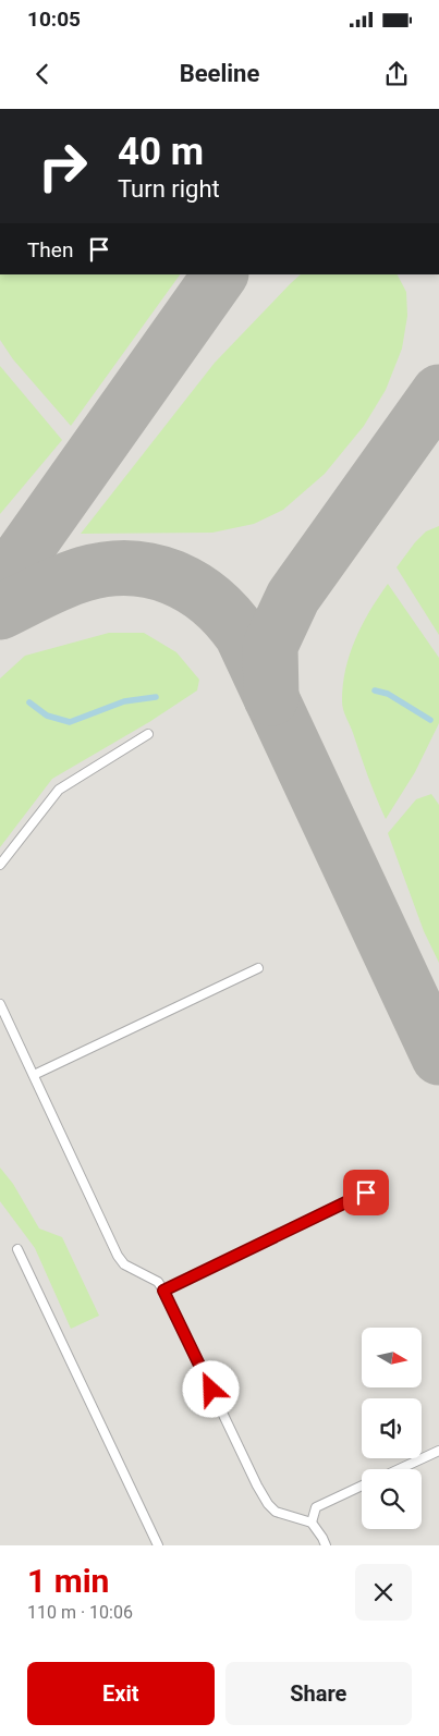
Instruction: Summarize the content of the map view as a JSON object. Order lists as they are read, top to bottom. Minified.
{"north":"right","page":{"status":"10:05","header":"Beeline","turn":["40 m","Turn right"],"then":"Then","heading":["1 min","110 m · 10:06"],"buttons":["Exit","Share"]}}
